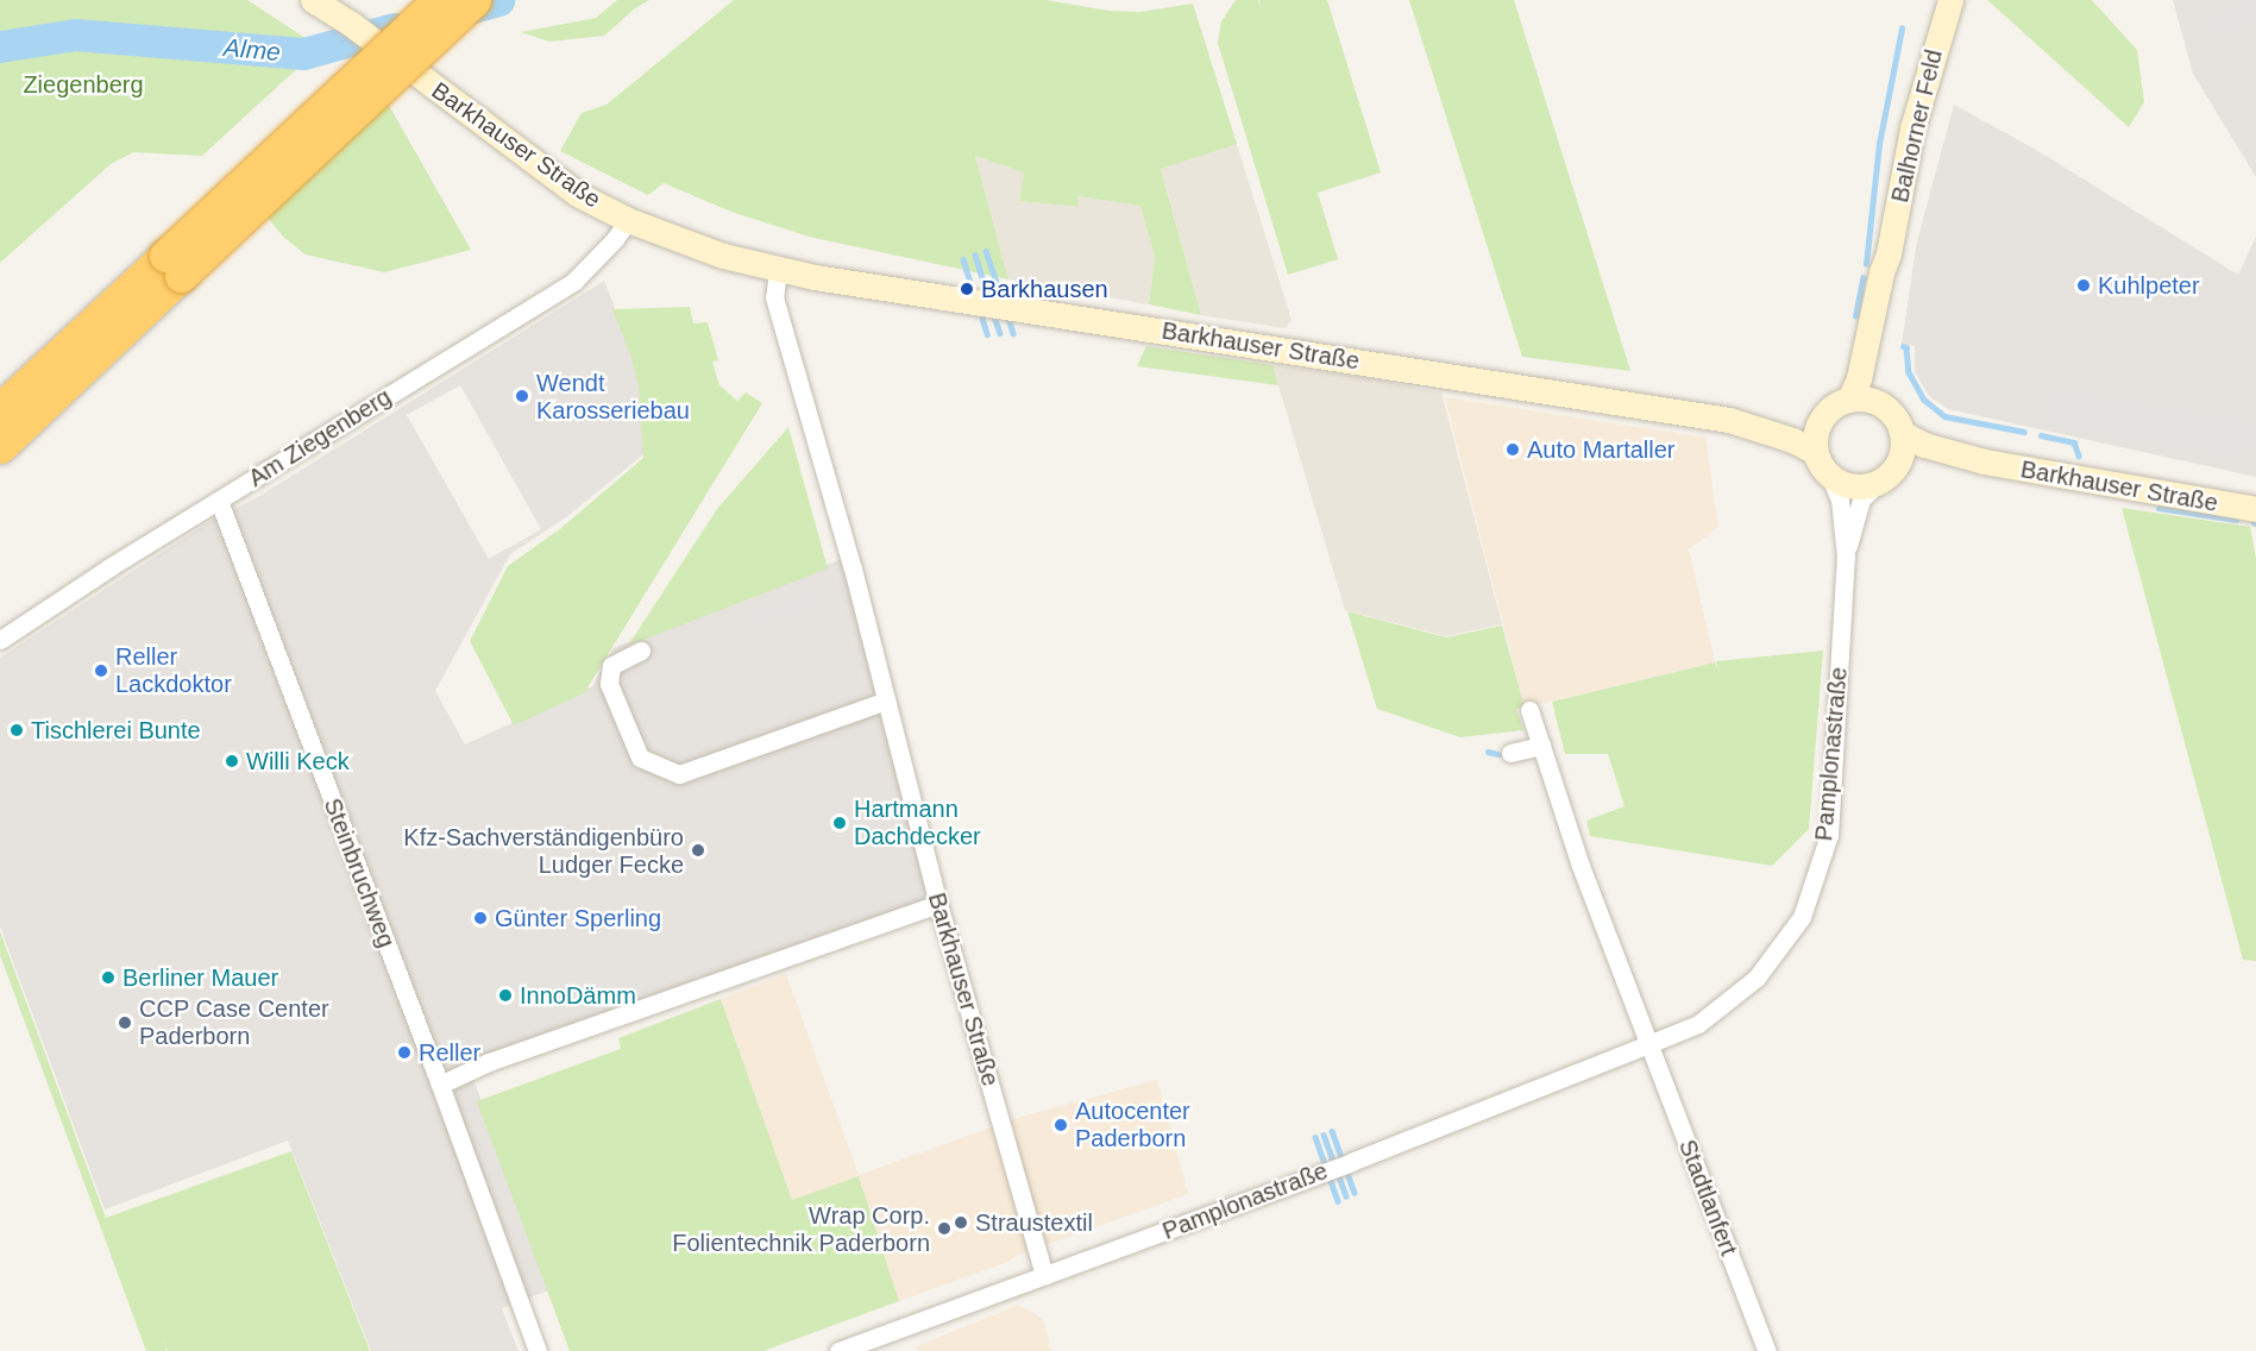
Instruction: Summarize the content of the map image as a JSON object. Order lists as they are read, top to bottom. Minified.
{"streets":{"street":["Balhorner Feld","Barkhauser Straße","Am Ziegenberg","Pamplonastraße","Steinbruchweg","Stadtlanfert"]},"crossings":[["Balhorner Feld","Barkhauser Straße"],["Barkhauser Straße","Am Ziegenberg"],["Barkhauser Straße","Pamplonastraße"],["Am Ziegenberg","Steinbruchweg"],["Pamplonastraße","Stadtlanfert"]],"water":["Alme"],"parks":["Ziegenberg"],"places":["Kuhlpeter","Barkhausen","Wendt Karosseriebau","Auto Martaller","Reller Lackdoktor","Tischlerei Bunte","Willi Keck","Hartmann Dachdecker","Kfz-Sachverständigenbüro Ludger Fecke","Günter Sperling","Berliner Mauer","InnoDämm","CCP Case Center Paderborn","Reller","Autocenter Paderborn","Straustextil","Wrap Corp. Folientechnik Paderborn"]}
